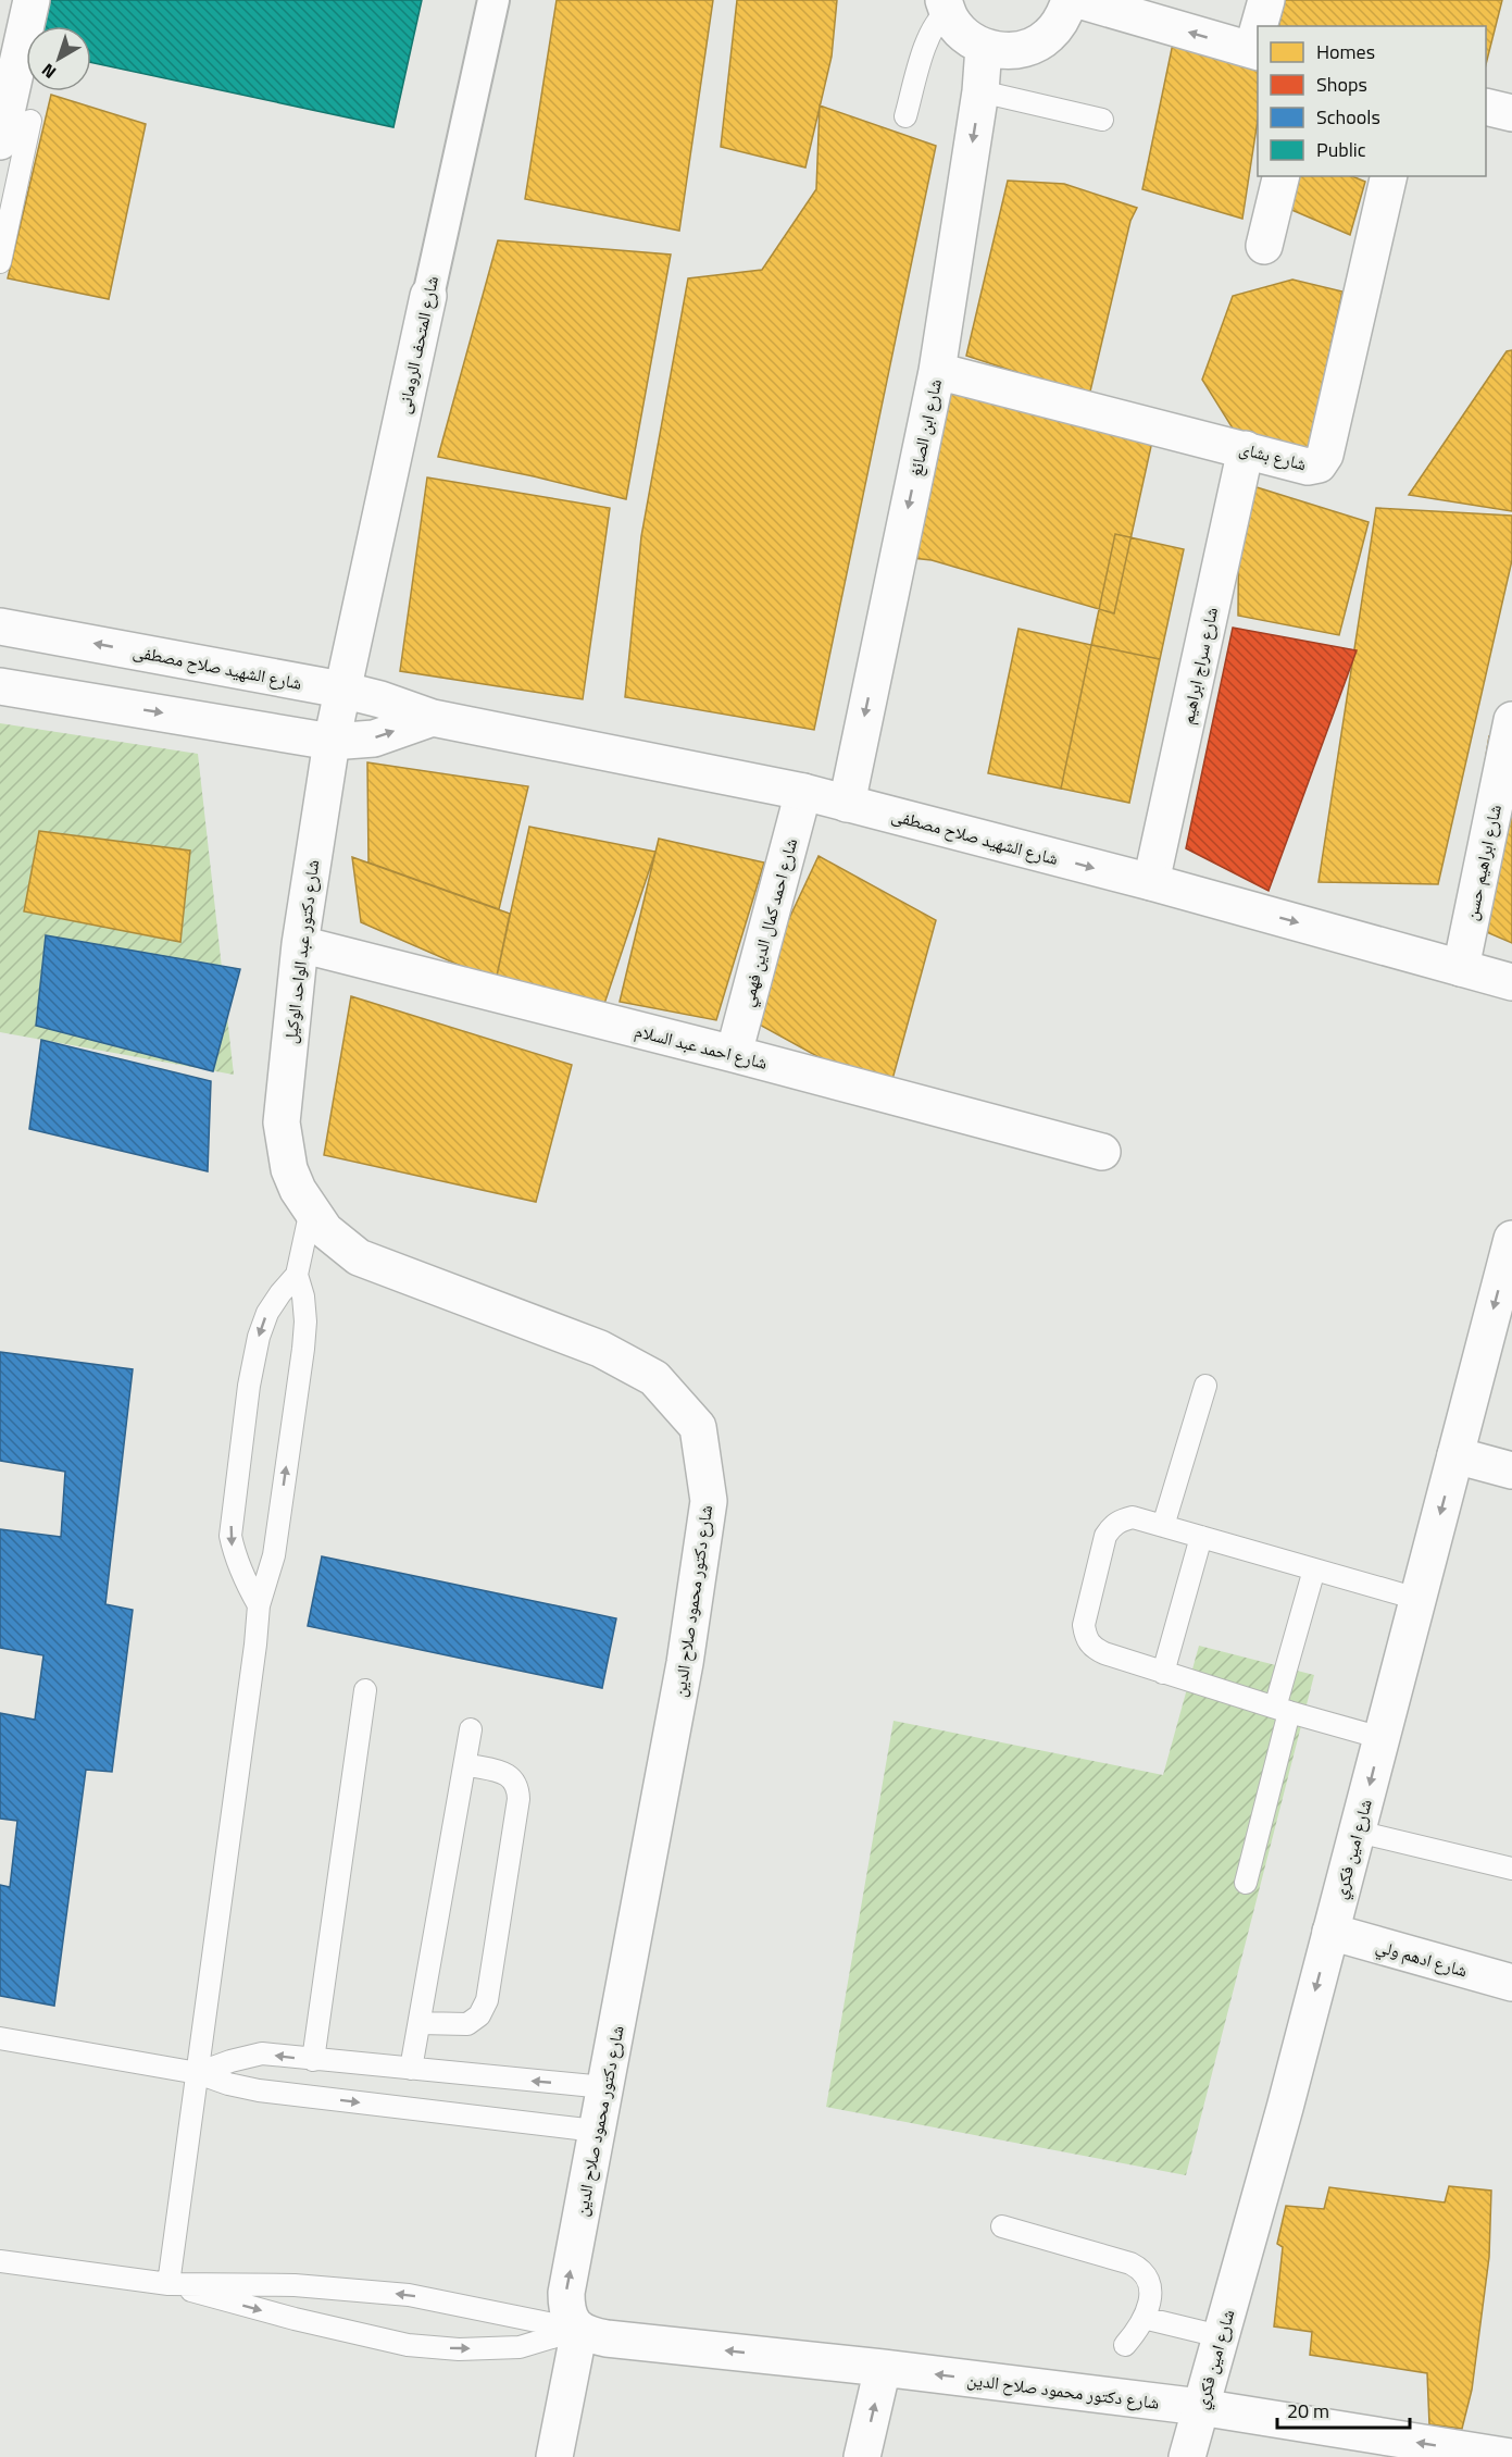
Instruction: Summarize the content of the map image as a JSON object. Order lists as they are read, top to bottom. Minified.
{"streets":{"street":["شارع المتحف الرومانى","شارع ابن الصائغ","شارع بشاى","شارع سراج ابراهيم","شارع الشهيد صلاح مصطفى","شارع ابراهيم حسن","شارع احمد كمال الدين فهمي","شارع دكتور عبد الواحد الوكيل","شارع احمد عبد السلام","شارع دكتور محمود صلاح الدين","شارع امين فكري","شارع ادهم ولي"]},"crossings":[["شارع المتحف الرومانى","شارع الشهيد صلاح مصطفى"],["شارع المتحف الرومانى","شارع دكتور عبد الواحد الوكيل"],["شارع ابن الصائغ","شارع بشاى"],["شارع ابن الصائغ","شارع الشهيد صلاح مصطفى"],["شارع بشاى","شارع سراج ابراهيم"],["شارع سراج ابراهيم","شارع الشهيد صلاح مصطفى"],["شارع الشهيد صلاح مصطفى","شارع ابراهيم حسن"],["شارع الشهيد صلاح مصطفى","شارع احمد كمال الدين فهمي"],["شارع الشهيد صلاح مصطفى","شارع دكتور عبد الواحد الوكيل"],["شارع احمد كمال الدين فهمي","شارع احمد عبد السلام"],["شارع دكتور عبد الواحد الوكيل","شارع احمد عبد السلام"],["شارع دكتور عبد الواحد الوكيل","شارع دكتور محمود صلاح الدين"],["شارع دكتور محمود صلاح الدين","شارع امين فكري"],["شارع امين فكري","شارع ادهم ولي"]],"one_way":["شارع ابن الصائغ","شارع دكتور محمود صلاح الدين","شارع امين فكري"],"legend":["Homes","Shops","Schools","Public"],"scale_bar":"20 m","north":"bottom left"}
